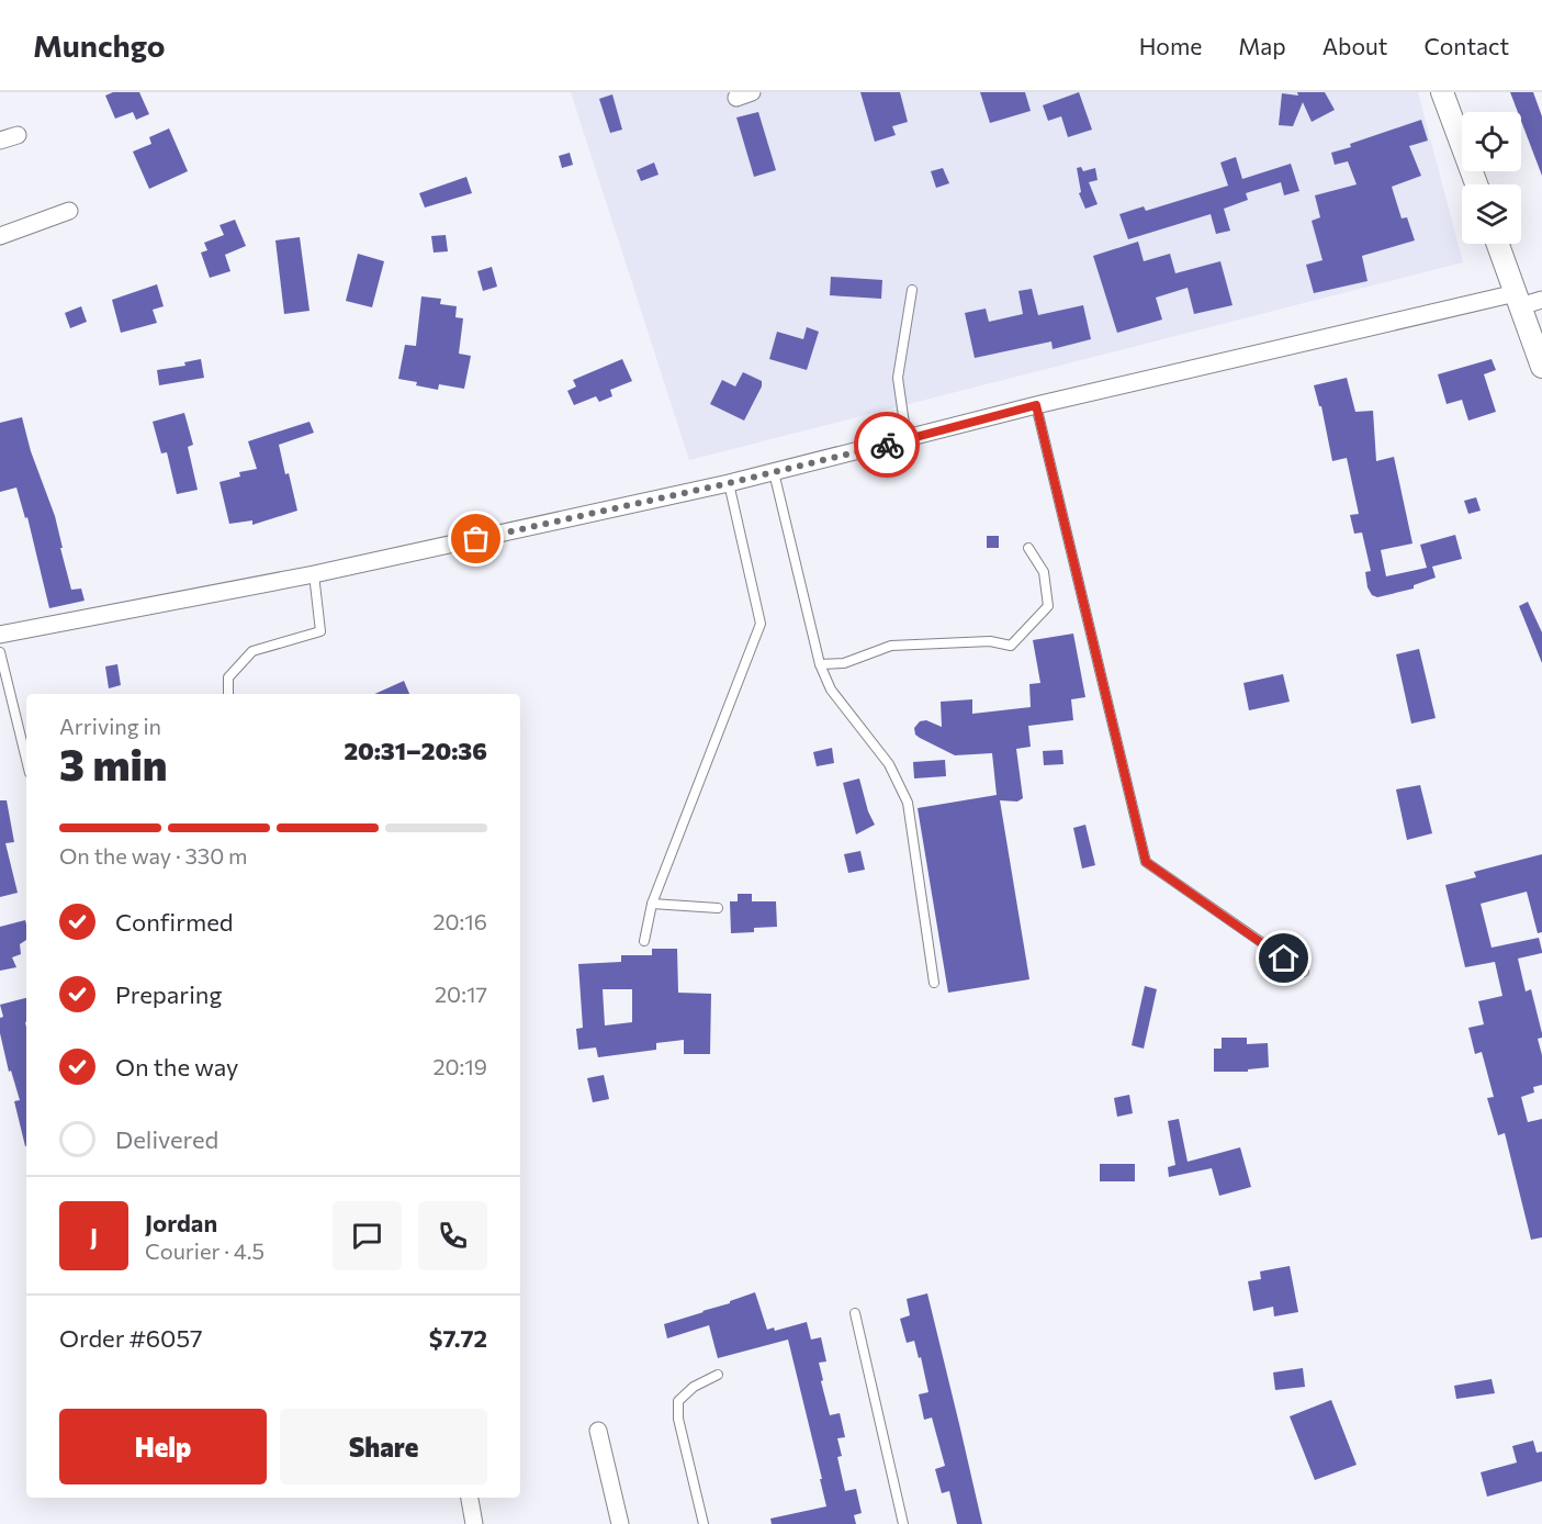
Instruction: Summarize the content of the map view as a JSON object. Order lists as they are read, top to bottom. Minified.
{"page":{"header":"Munchgo","nav":["Home","Map","About","Contact"],"heading":["3 min","Arriving in","20:31–20:36"],"panel":["Jordan","Courier · 4.5","Order #6057","$7.72"],"bar":"On the way · 330 m","list":[["Confirmed","20:16"],["Preparing","20:17"],["On the way","20:19"],"Delivered"],"round":"J","buttons":["Help","Share"]}}
